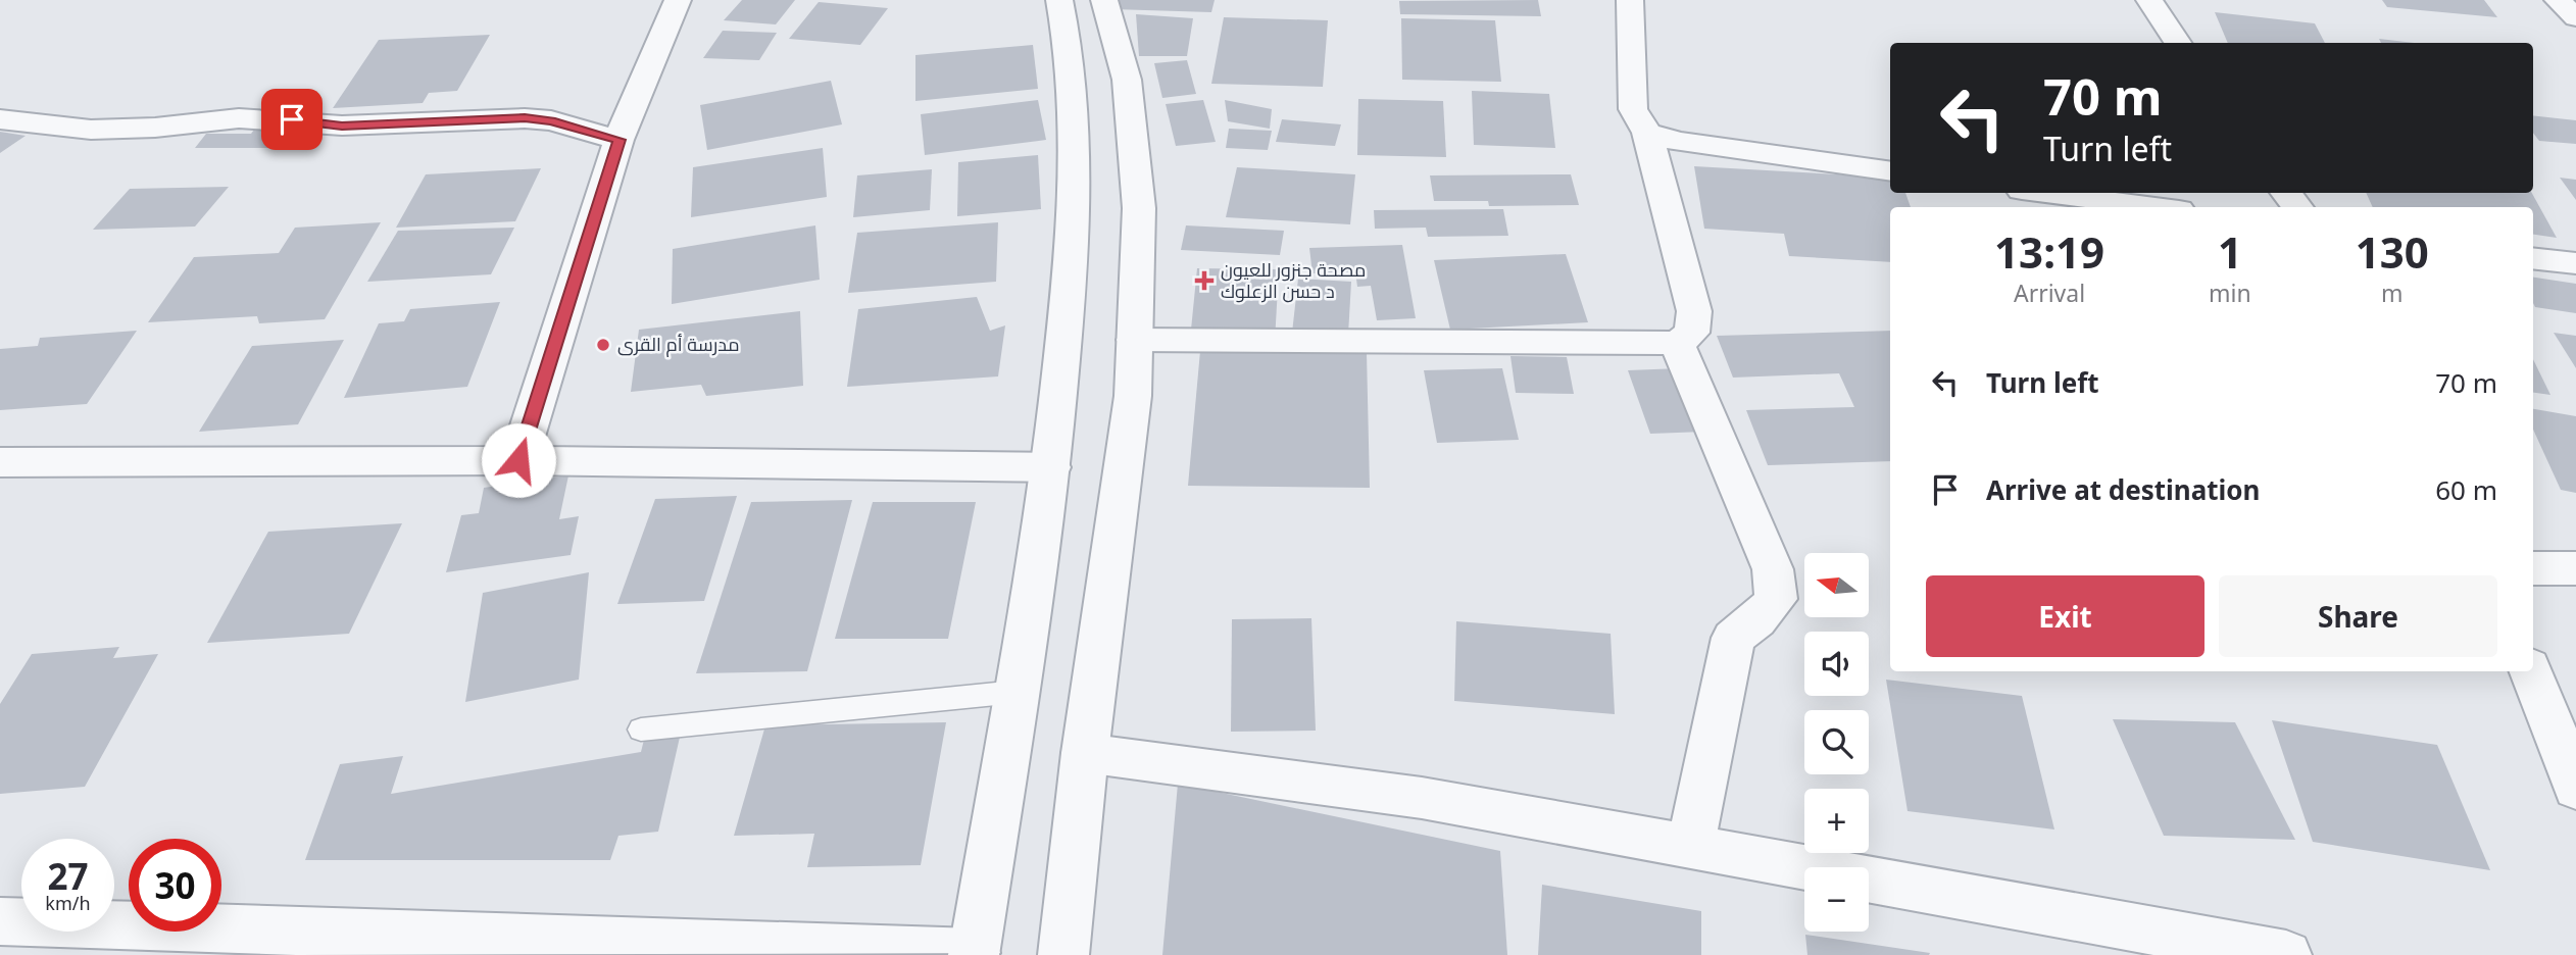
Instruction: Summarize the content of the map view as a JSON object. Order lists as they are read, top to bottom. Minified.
{"places":{"health":["مصحة جنزور للعيون د حسن الزعلوك"],"other":["مدرسة أم القرى"]},"north":"left","page":{"turn":["70 m","Turn left"],"eta":["13:19","Arrival","1","min","130","m"],"list":[{"name":"Turn left","value":"70 m"},{"name":"Arrive at destination","value":"60 m"}],"map_buttons":["+","−"],"buttons":["Exit","Share"],"speed":"27 km/h","limit":"30"}}
